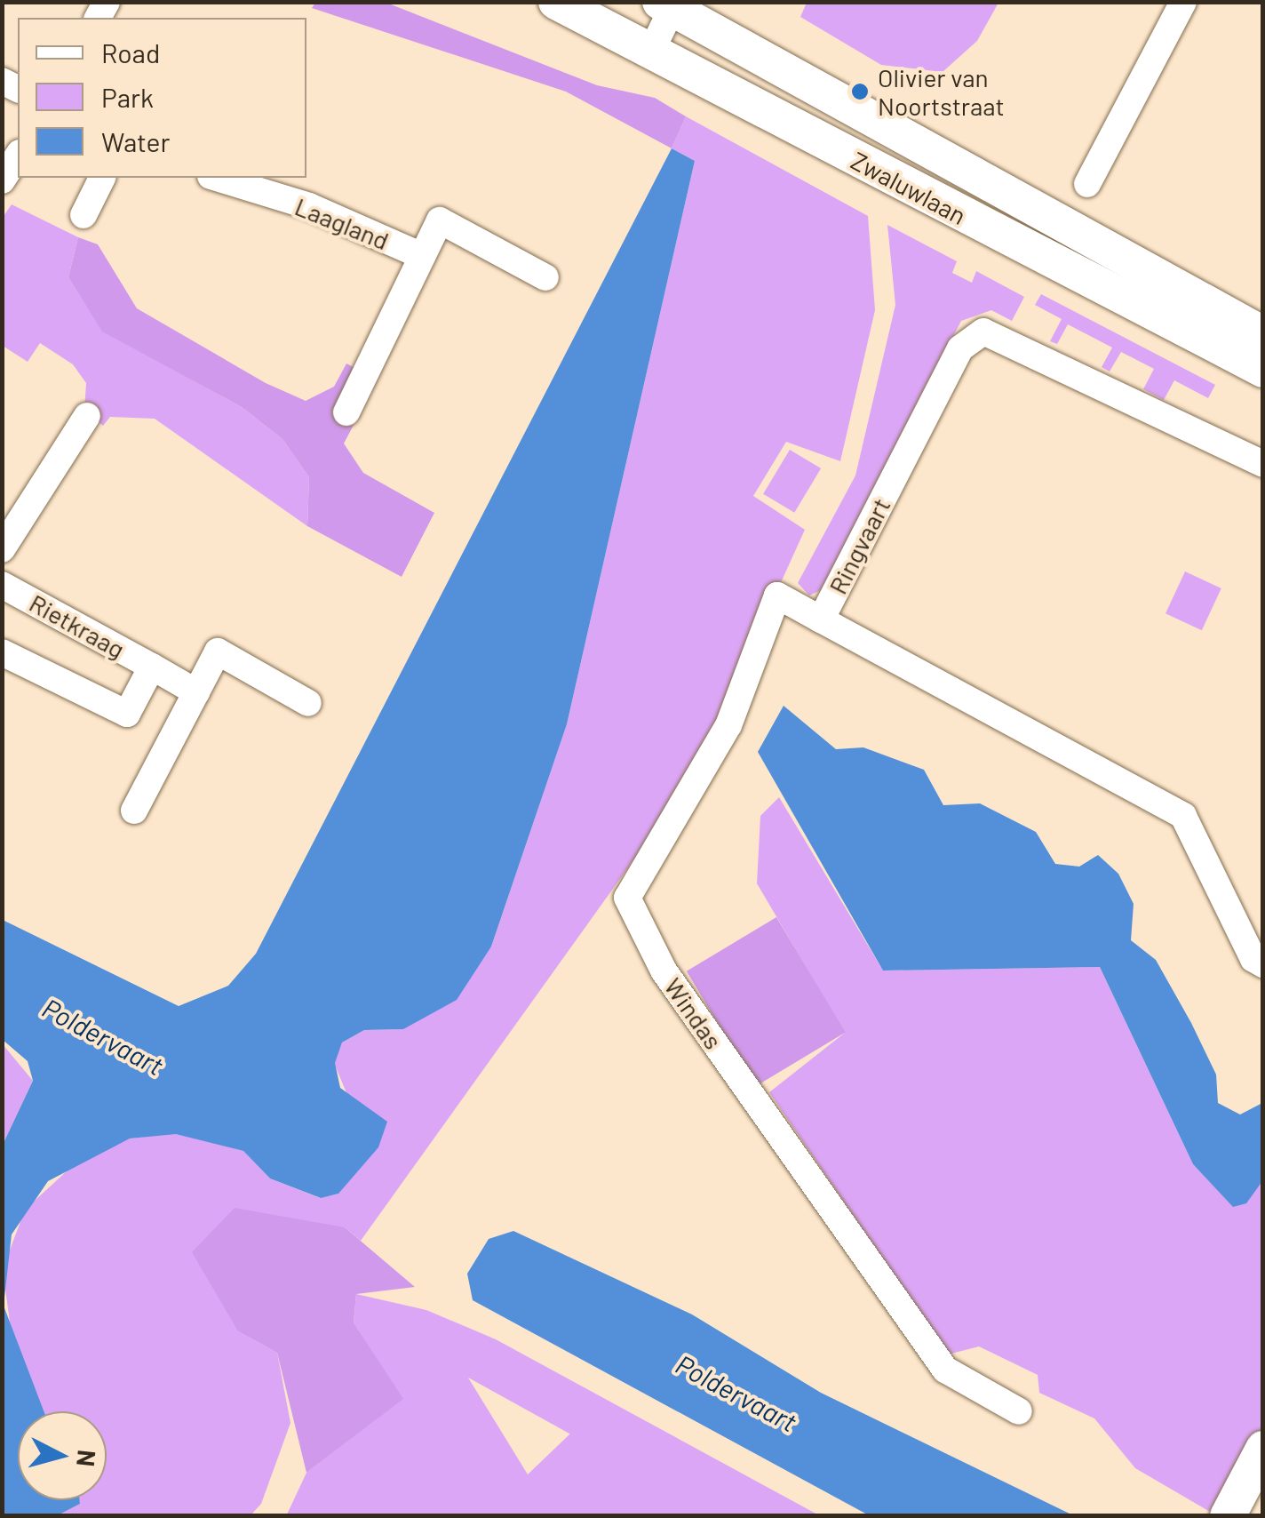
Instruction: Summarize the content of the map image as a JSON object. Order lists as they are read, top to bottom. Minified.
{"streets":{"main road":["Zwaluwlaan"],"street":["Laagland","Ringvaart","Rietkraag","Windas"]},"crossings":[["Ringvaart","Windas"]],"water":["Poldervaart"],"places":["Olivier van Noortstraat"],"legend":["Road","Park","Water"],"north":"right"}
